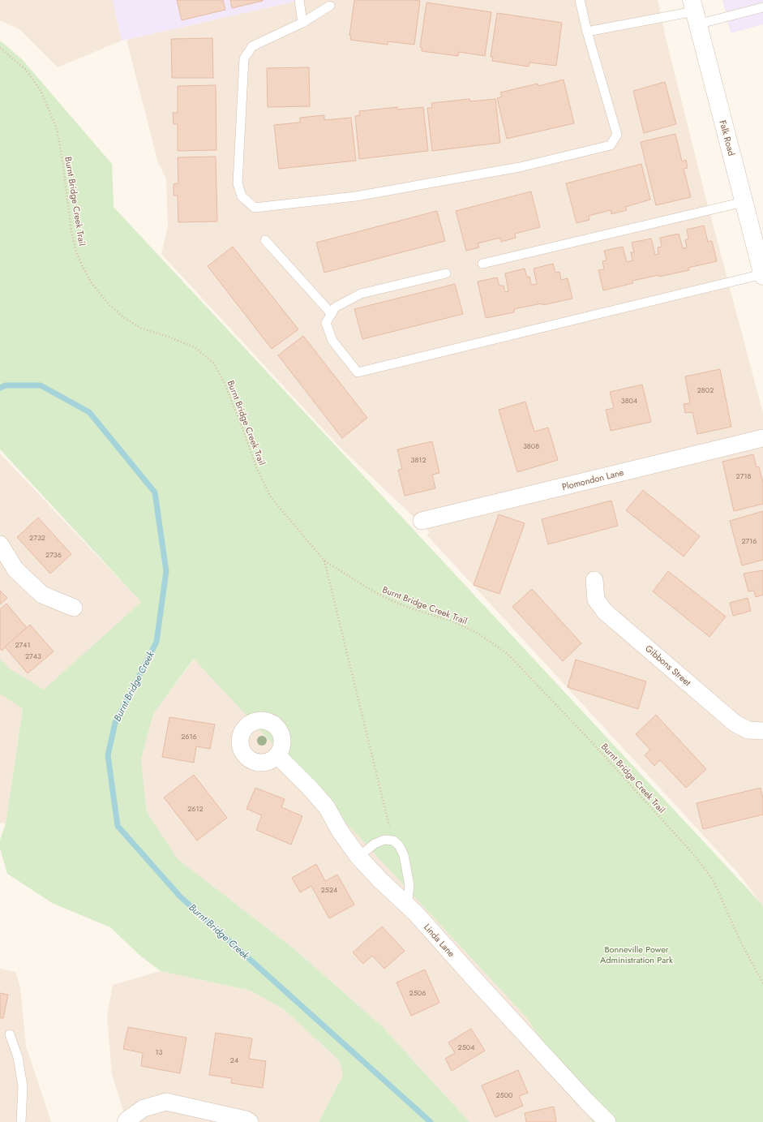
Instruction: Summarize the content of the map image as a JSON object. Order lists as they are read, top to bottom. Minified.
{"streets":{"street":["Falk Road","Plomondon Lane","Gibbons Street","Linda Lane"],"path":["Burnt Bridge Creek Trail"]},"water":["Burnt Bridge Creek"],"parks":["Bonneville Power Administration Park"],"house_numbers":["2802","3804","3808","3812","2718","2732","2716","2736","2741","2743","2616","2612","2524","2506","2504","13","24","2500"]}
